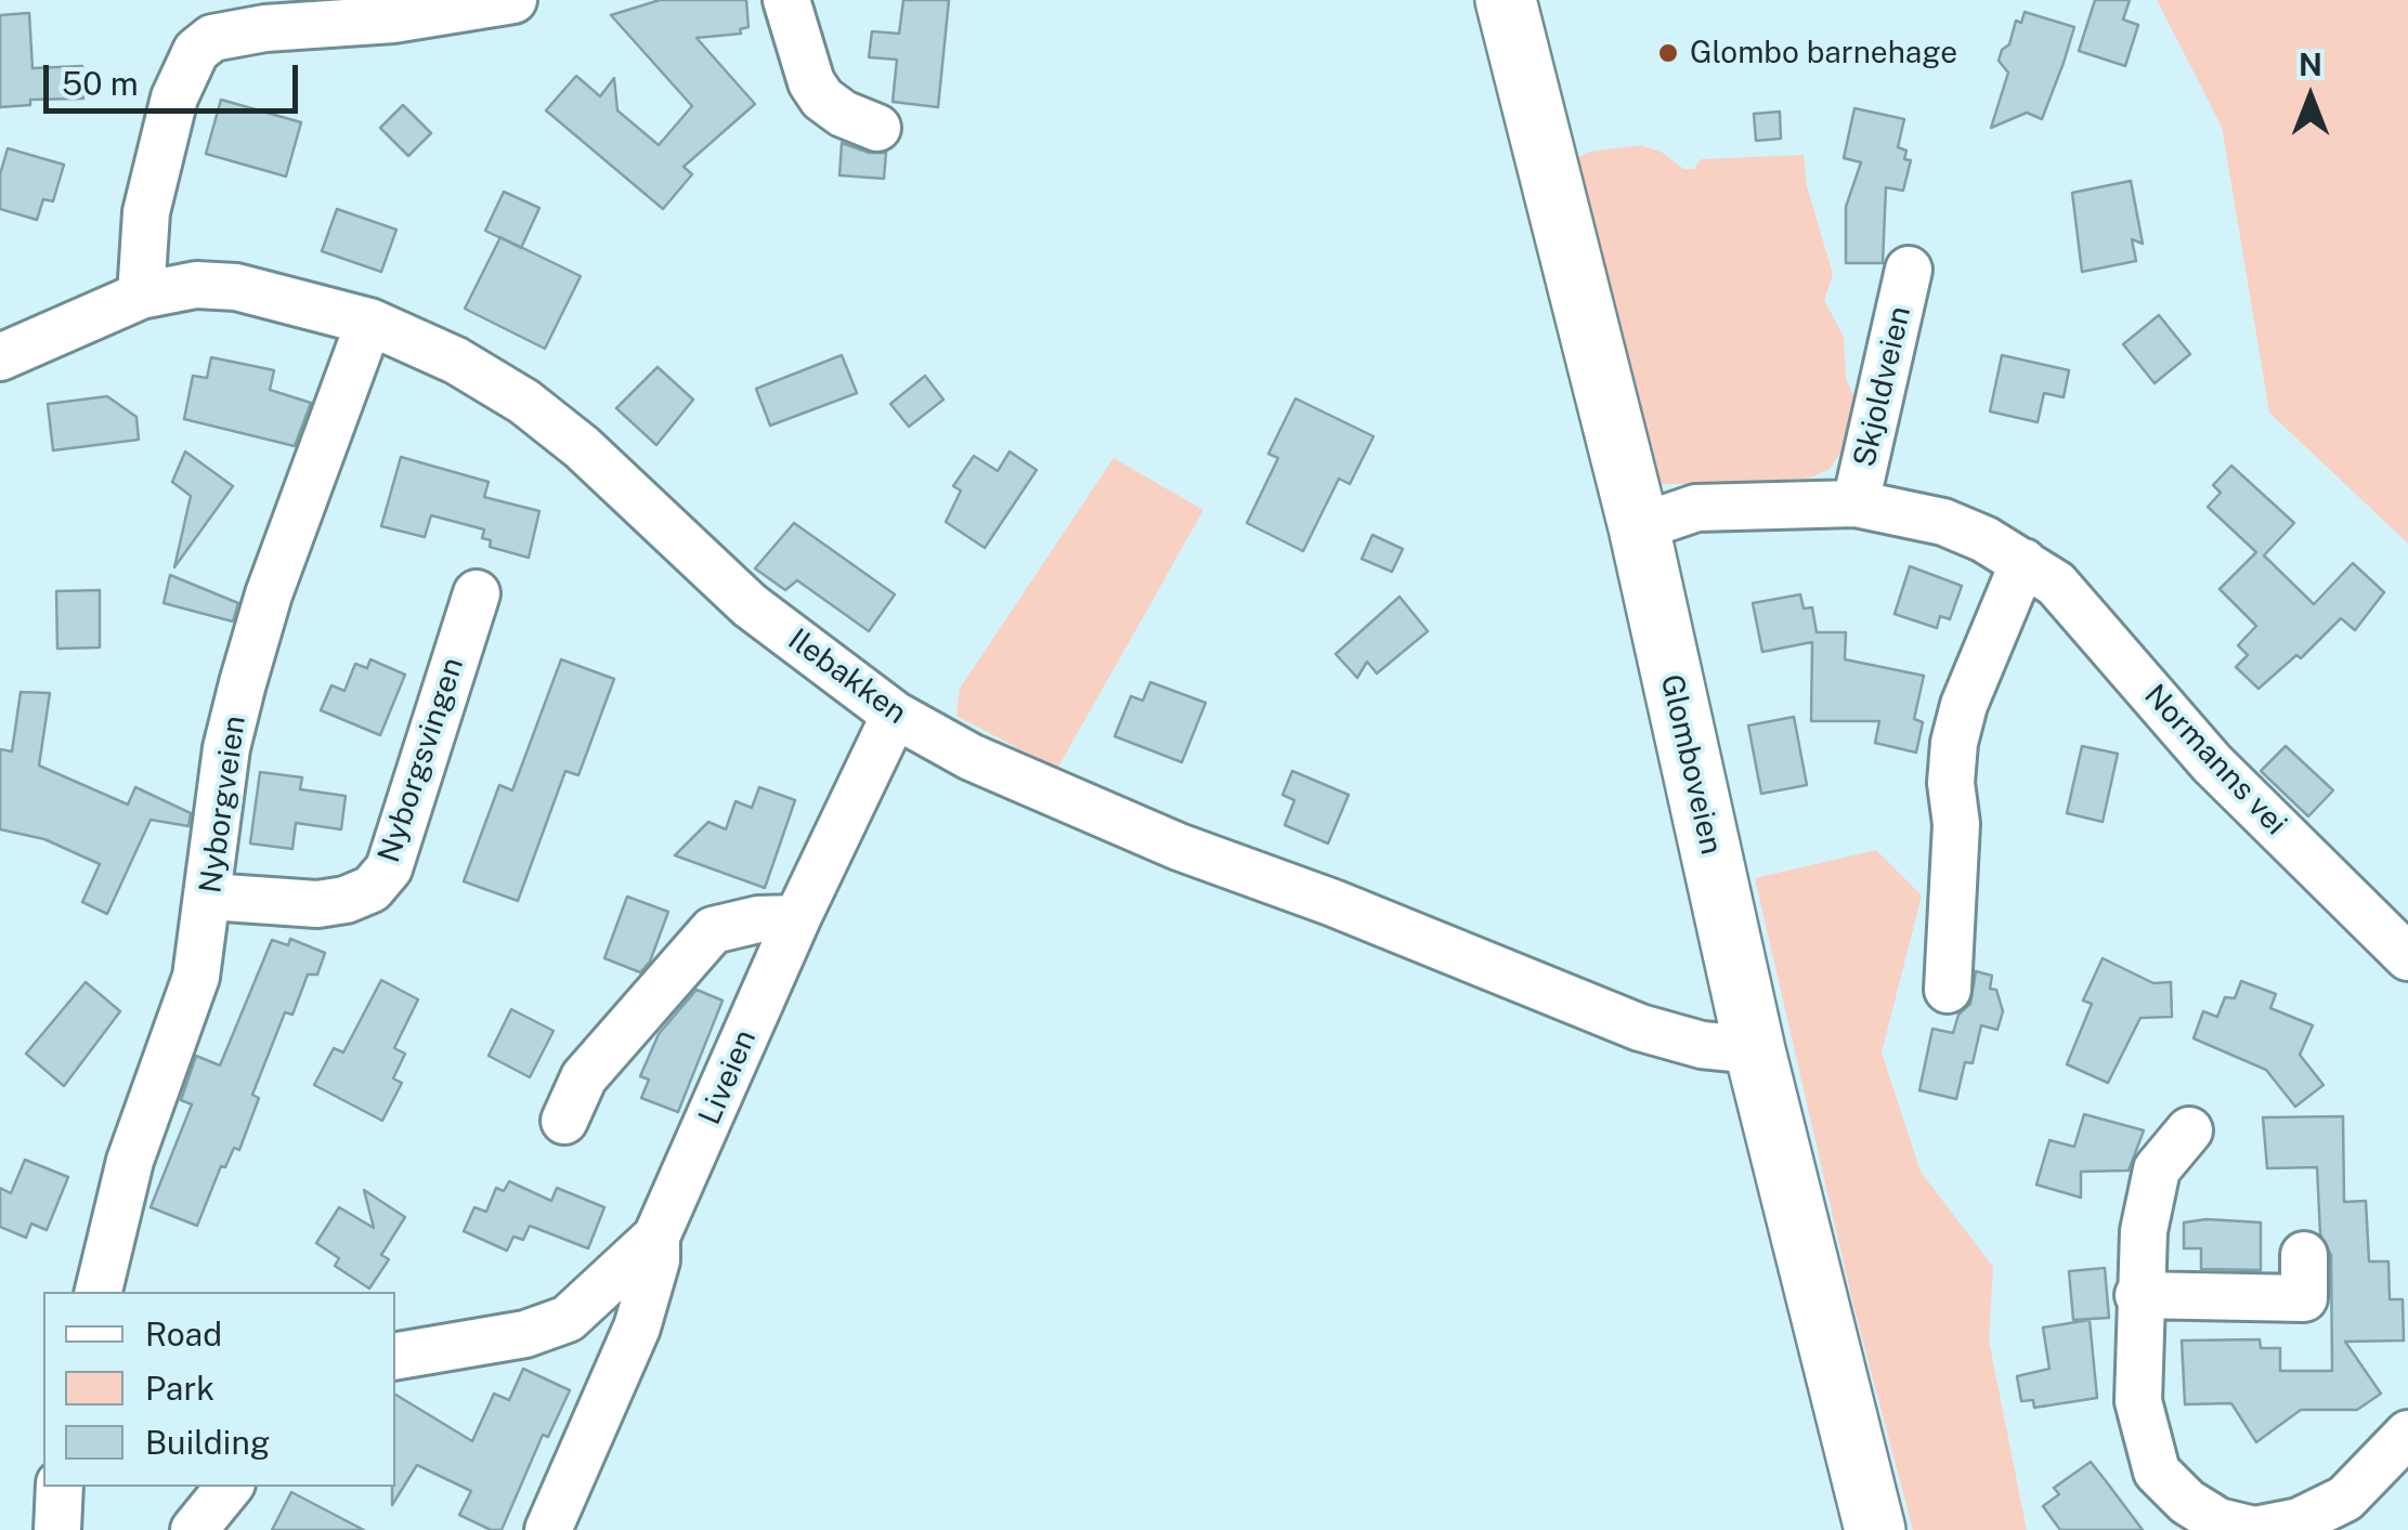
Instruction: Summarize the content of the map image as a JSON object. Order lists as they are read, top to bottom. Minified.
{"streets":{"main road":["Glomboveien"],"street":["Skjoldveien","Ilebakken","Nyborgsvingen","Normanns vei","Nyborgveien","Liveien"]},"crossings":[["Skjoldveien","Normanns vei"],["Ilebakken","Glomboveien"],["Ilebakken","Nyborgveien"],["Ilebakken","Liveien"],["Nyborgsvingen","Nyborgveien"],["Normanns vei","Glomboveien"]],"places":["Glombo barnehage"],"legend":["Road","Park","Building"],"scale_bar":"50 m","north":"top"}
